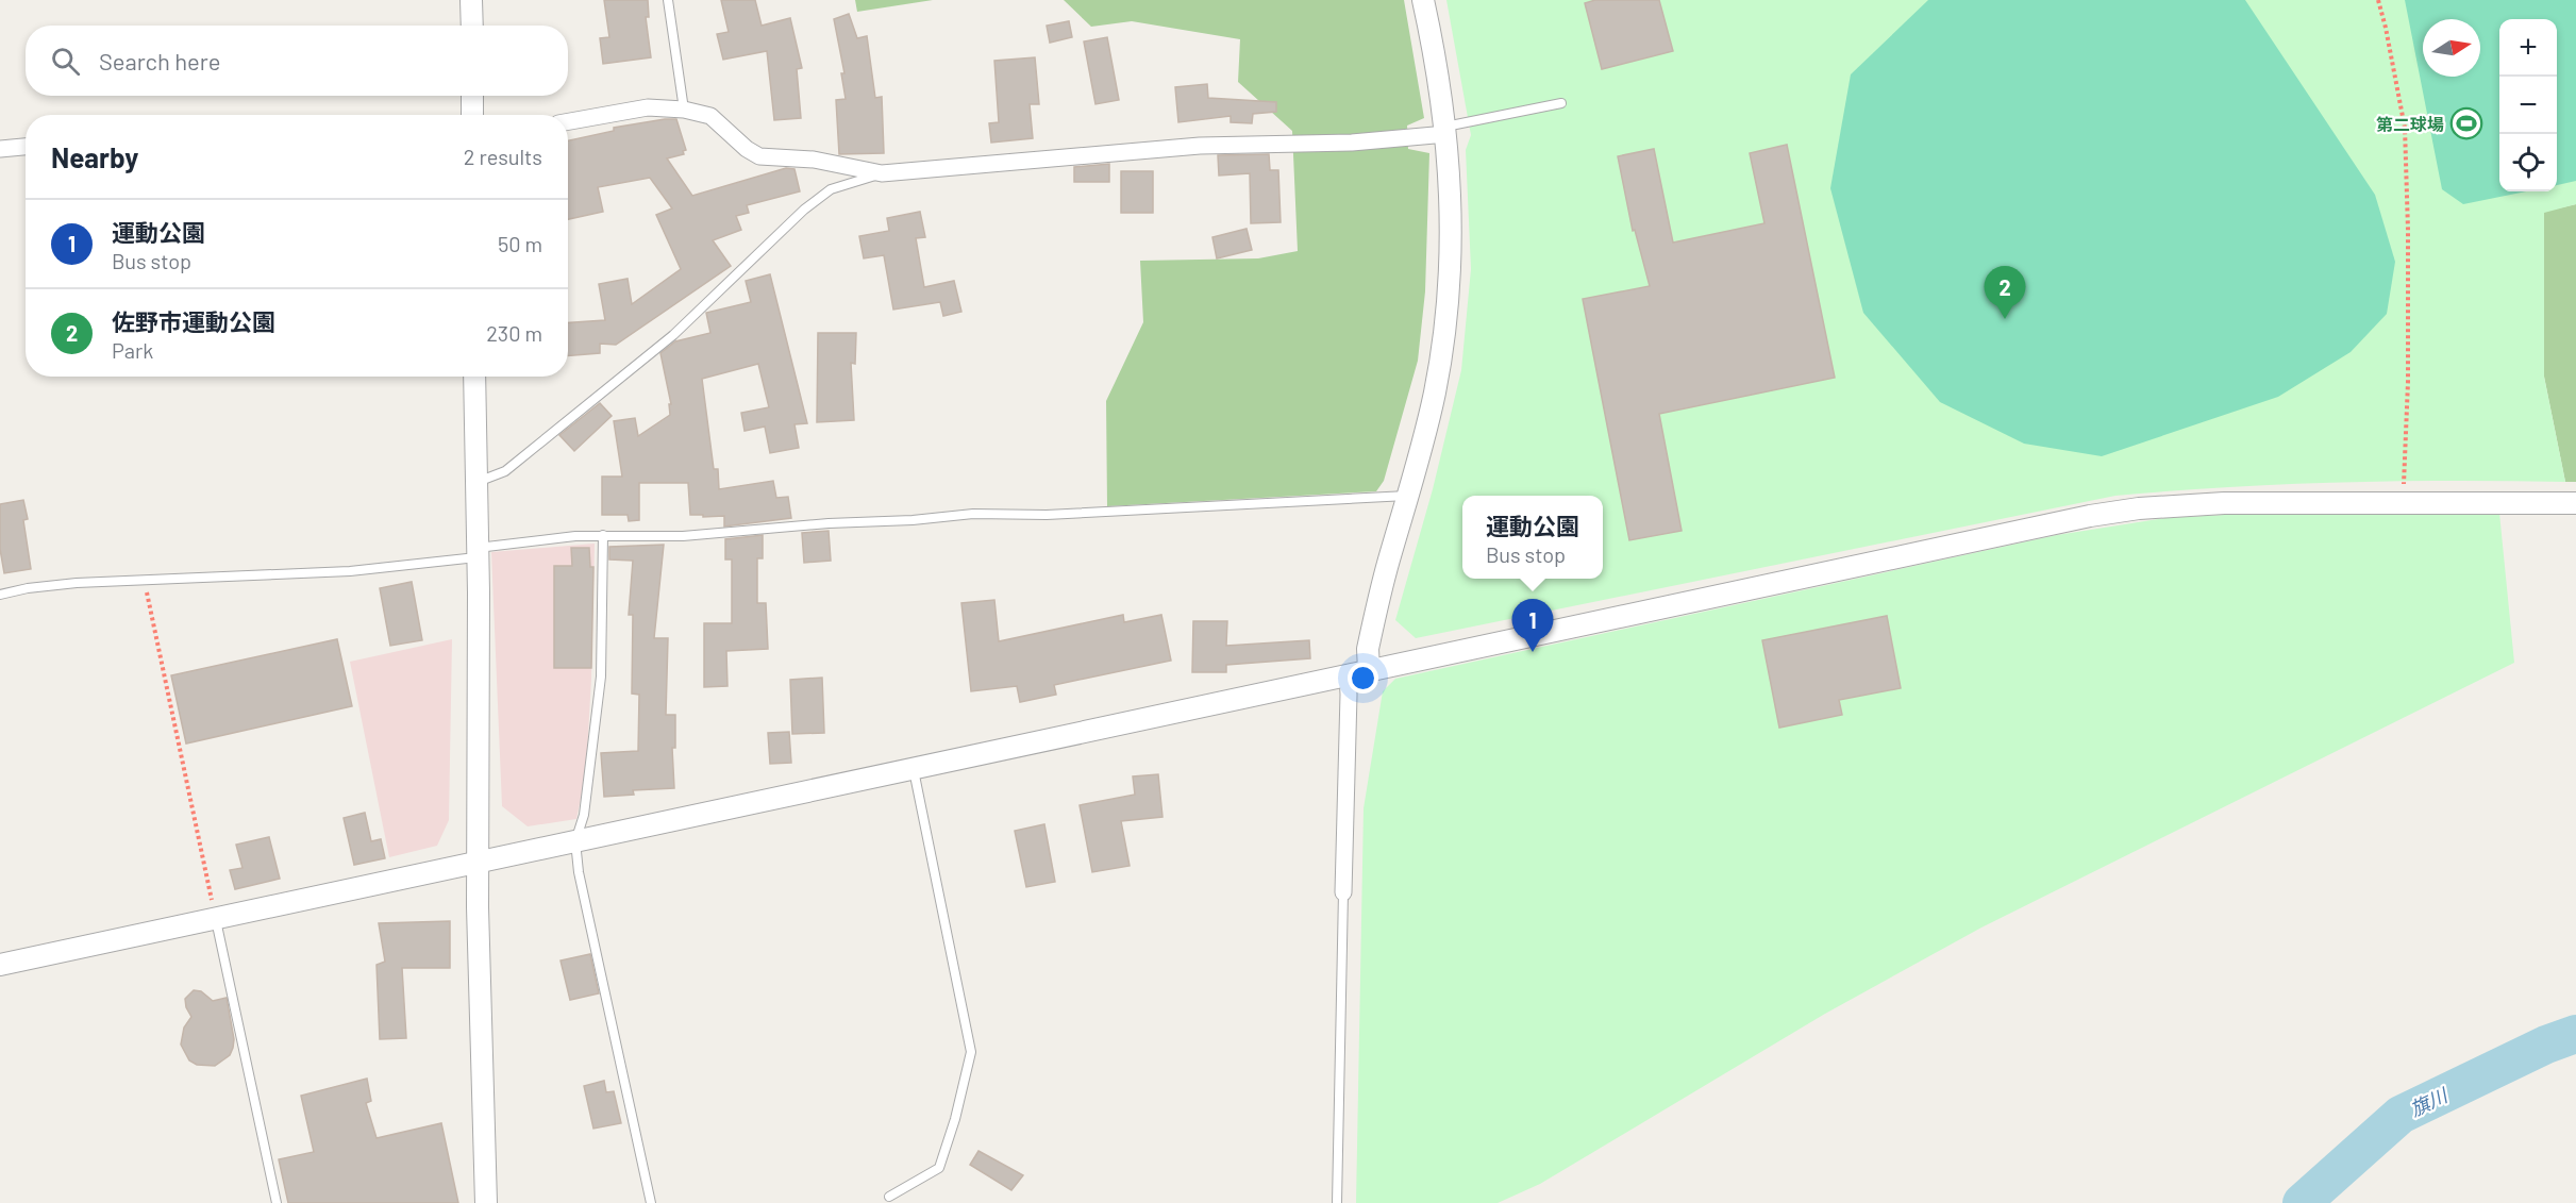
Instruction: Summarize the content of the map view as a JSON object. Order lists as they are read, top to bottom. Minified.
{"water":["旗川"],"places":{"sports":["第二球場"]},"north":"right","page":{"map_buttons":["+","−"],"search":"Search here","heading":["Nearby","2 results"],"list":[{"mark":"1","name":"運動公園","note":"Bus stop","value":"50 m"},{"mark":"2","name":"佐野市運動公園","note":"Park","value":"230 m"}],"pins":["2","1"],"popup":["運動公園","Bus stop"]}}
